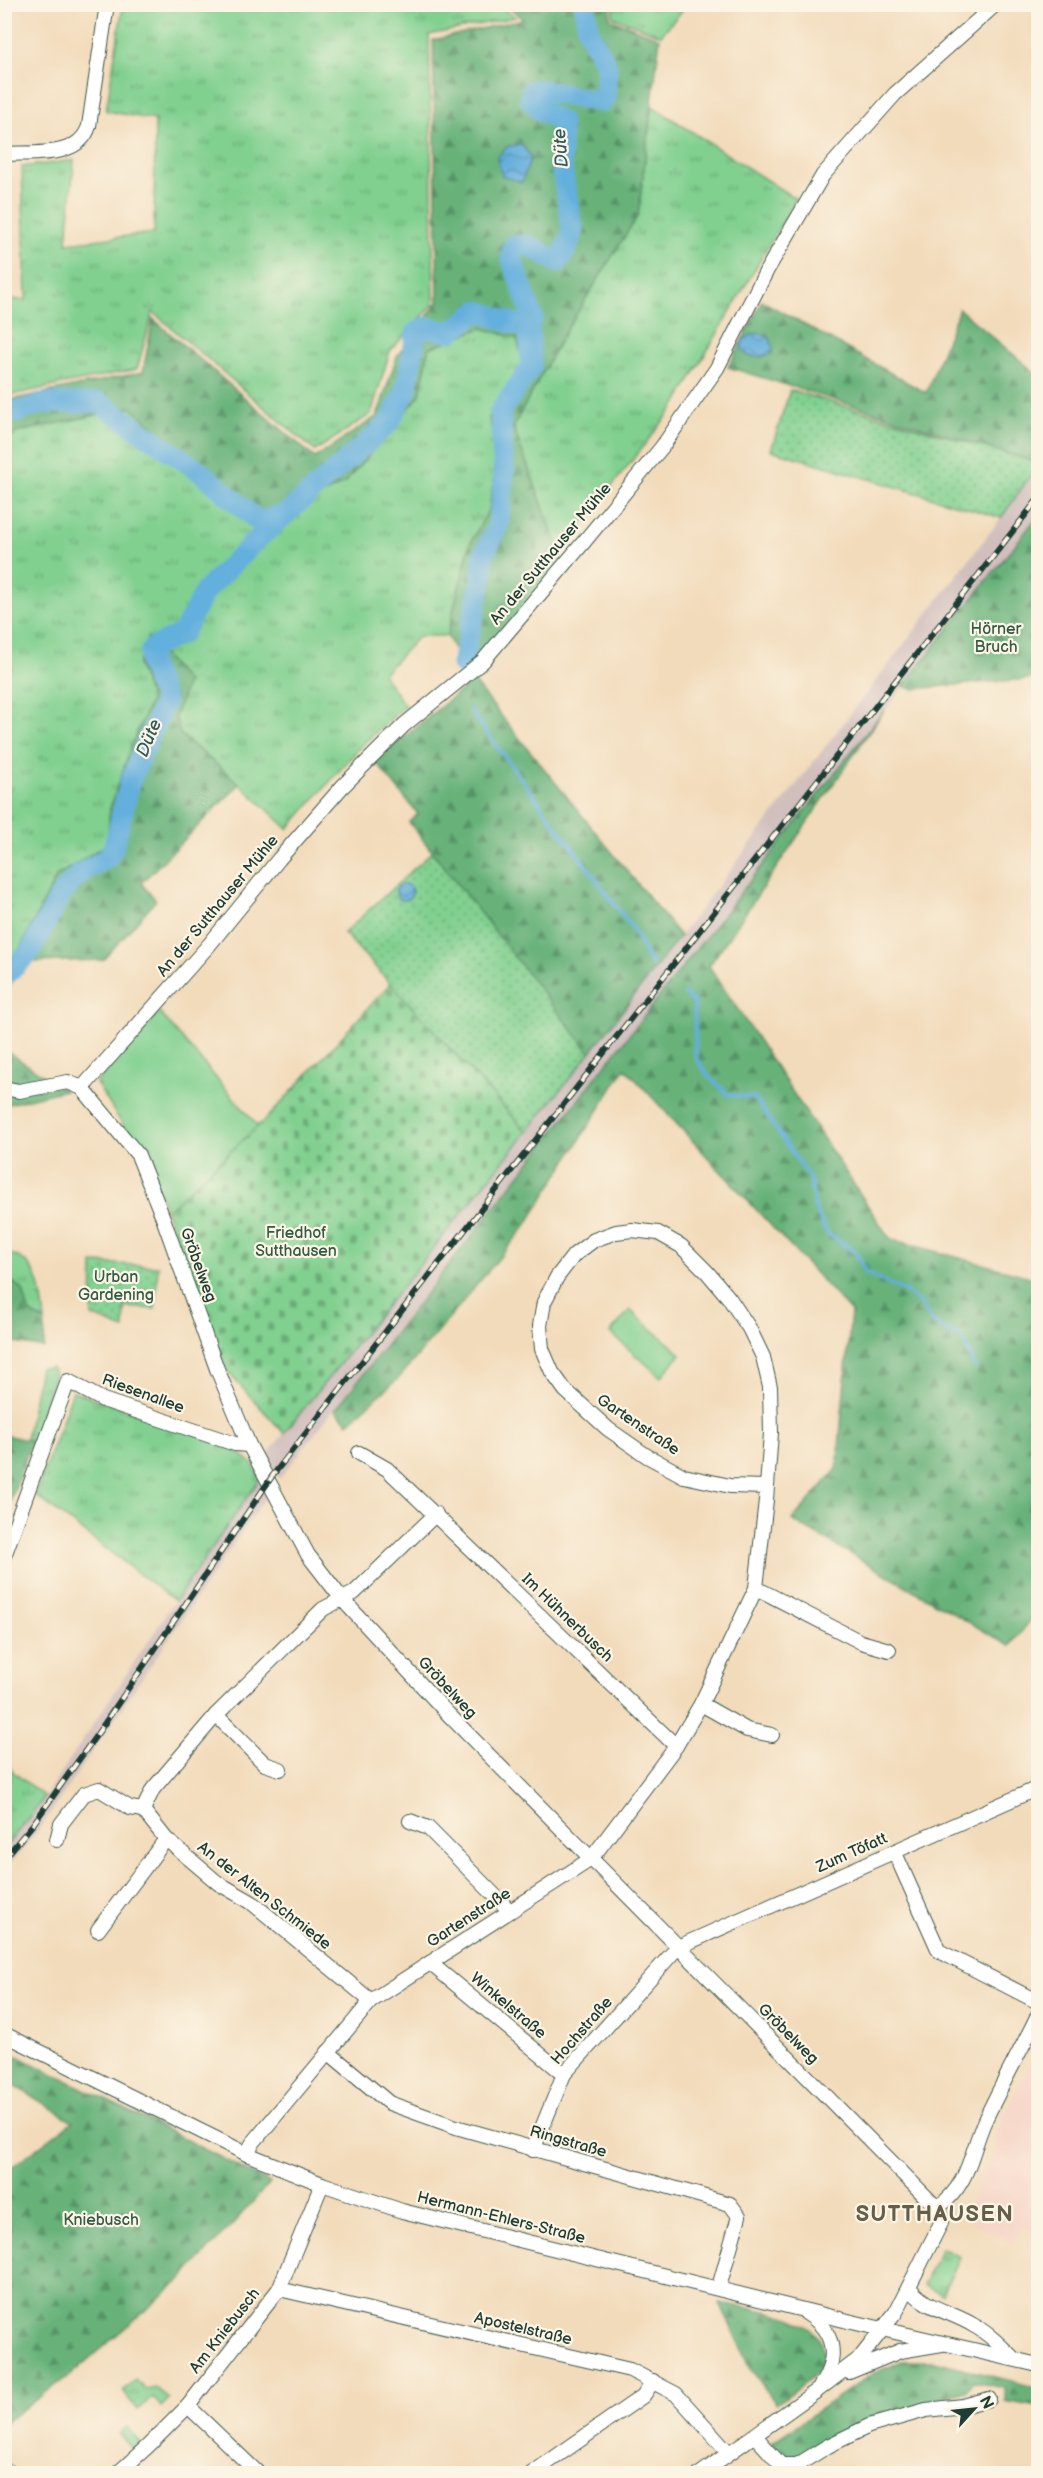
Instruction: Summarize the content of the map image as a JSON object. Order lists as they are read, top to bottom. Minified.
{"streets":{"street":["An der Sutthauser Mühle","Gröbelweg","Riesenallee","Gartenstraße","Im Hühnerbusch","Zum Töfatt","An der Alten Schmiede","Winkelstraße","Hochstraße","Ringstraße","Hermann-Ehlers-Straße","Apostelstraße","Am Kniebusch"]},"crossings":[["An der Sutthauser Mühle","Gröbelweg"],["Gröbelweg","Riesenallee"],["Gröbelweg","Gartenstraße"],["Gröbelweg","Zum Töfatt"],["Gröbelweg","Hochstraße"],["Gartenstraße","Im Hühnerbusch"],["Gartenstraße","An der Alten Schmiede"],["Gartenstraße","Winkelstraße"],["Gartenstraße","Ringstraße"],["Gartenstraße","Hermann-Ehlers-Straße"],["Zum Töfatt","Hochstraße"],["Winkelstraße","Hochstraße"],["Hochstraße","Ringstraße"],["Ringstraße","Hermann-Ehlers-Straße"],["Hermann-Ehlers-Straße","Am Kniebusch"],["Apostelstraße","Am Kniebusch"]],"districts":["SUTTHAUSEN"],"water":["Düte"],"parks":["Hörner Bruch","Friedhof Sutthausen","Urban Gardening","Kniebusch"],"north":"top right"}
